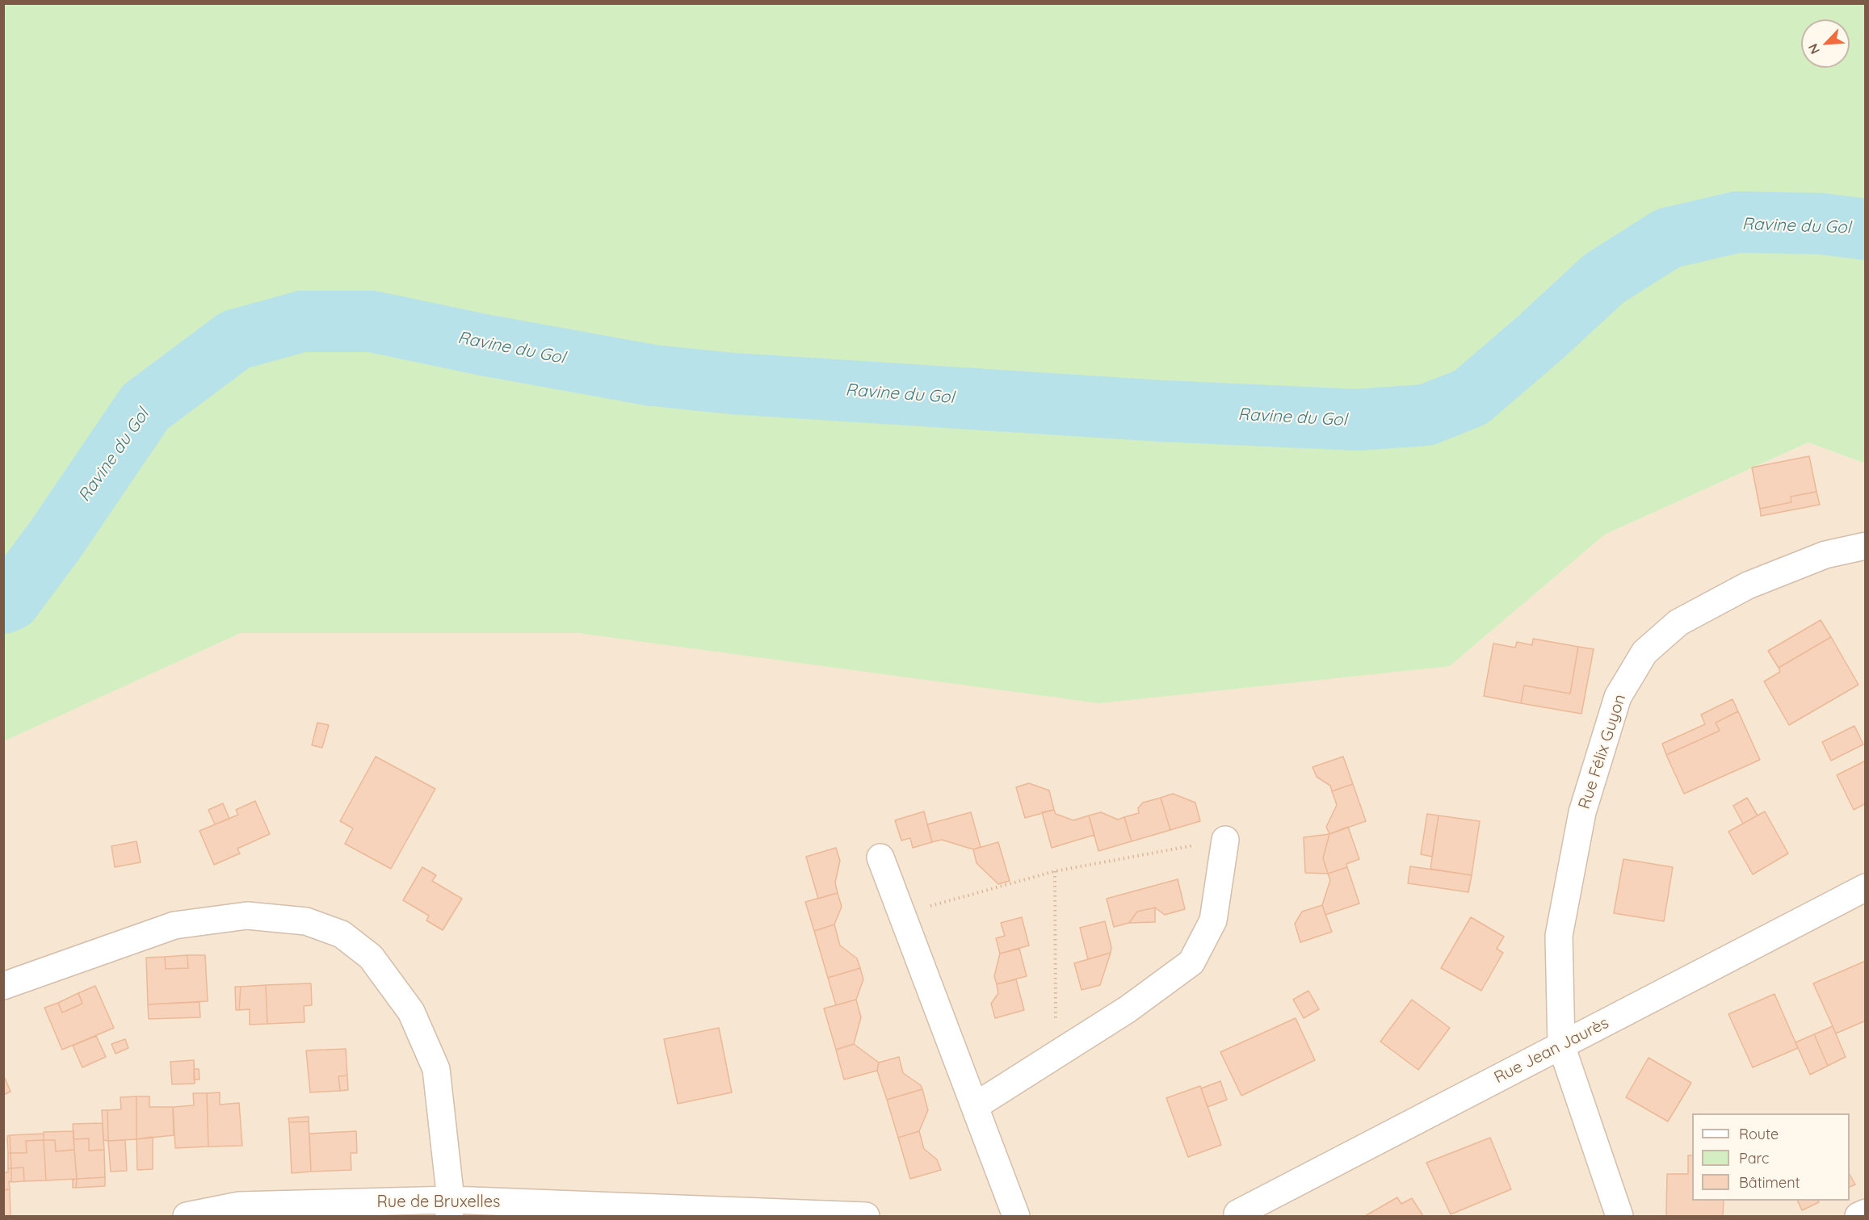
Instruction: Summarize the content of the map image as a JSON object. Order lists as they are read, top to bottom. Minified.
{"streets":{"street":["Rue Félix Guyon","Rue Jean Jaurès","Rue de Bruxelles"]},"crossings":[["Rue Félix Guyon","Rue Jean Jaurès"]],"water":["Ravine du Gol"],"legend":["Route","Parc","Bâtiment"],"north":"bottom left"}
